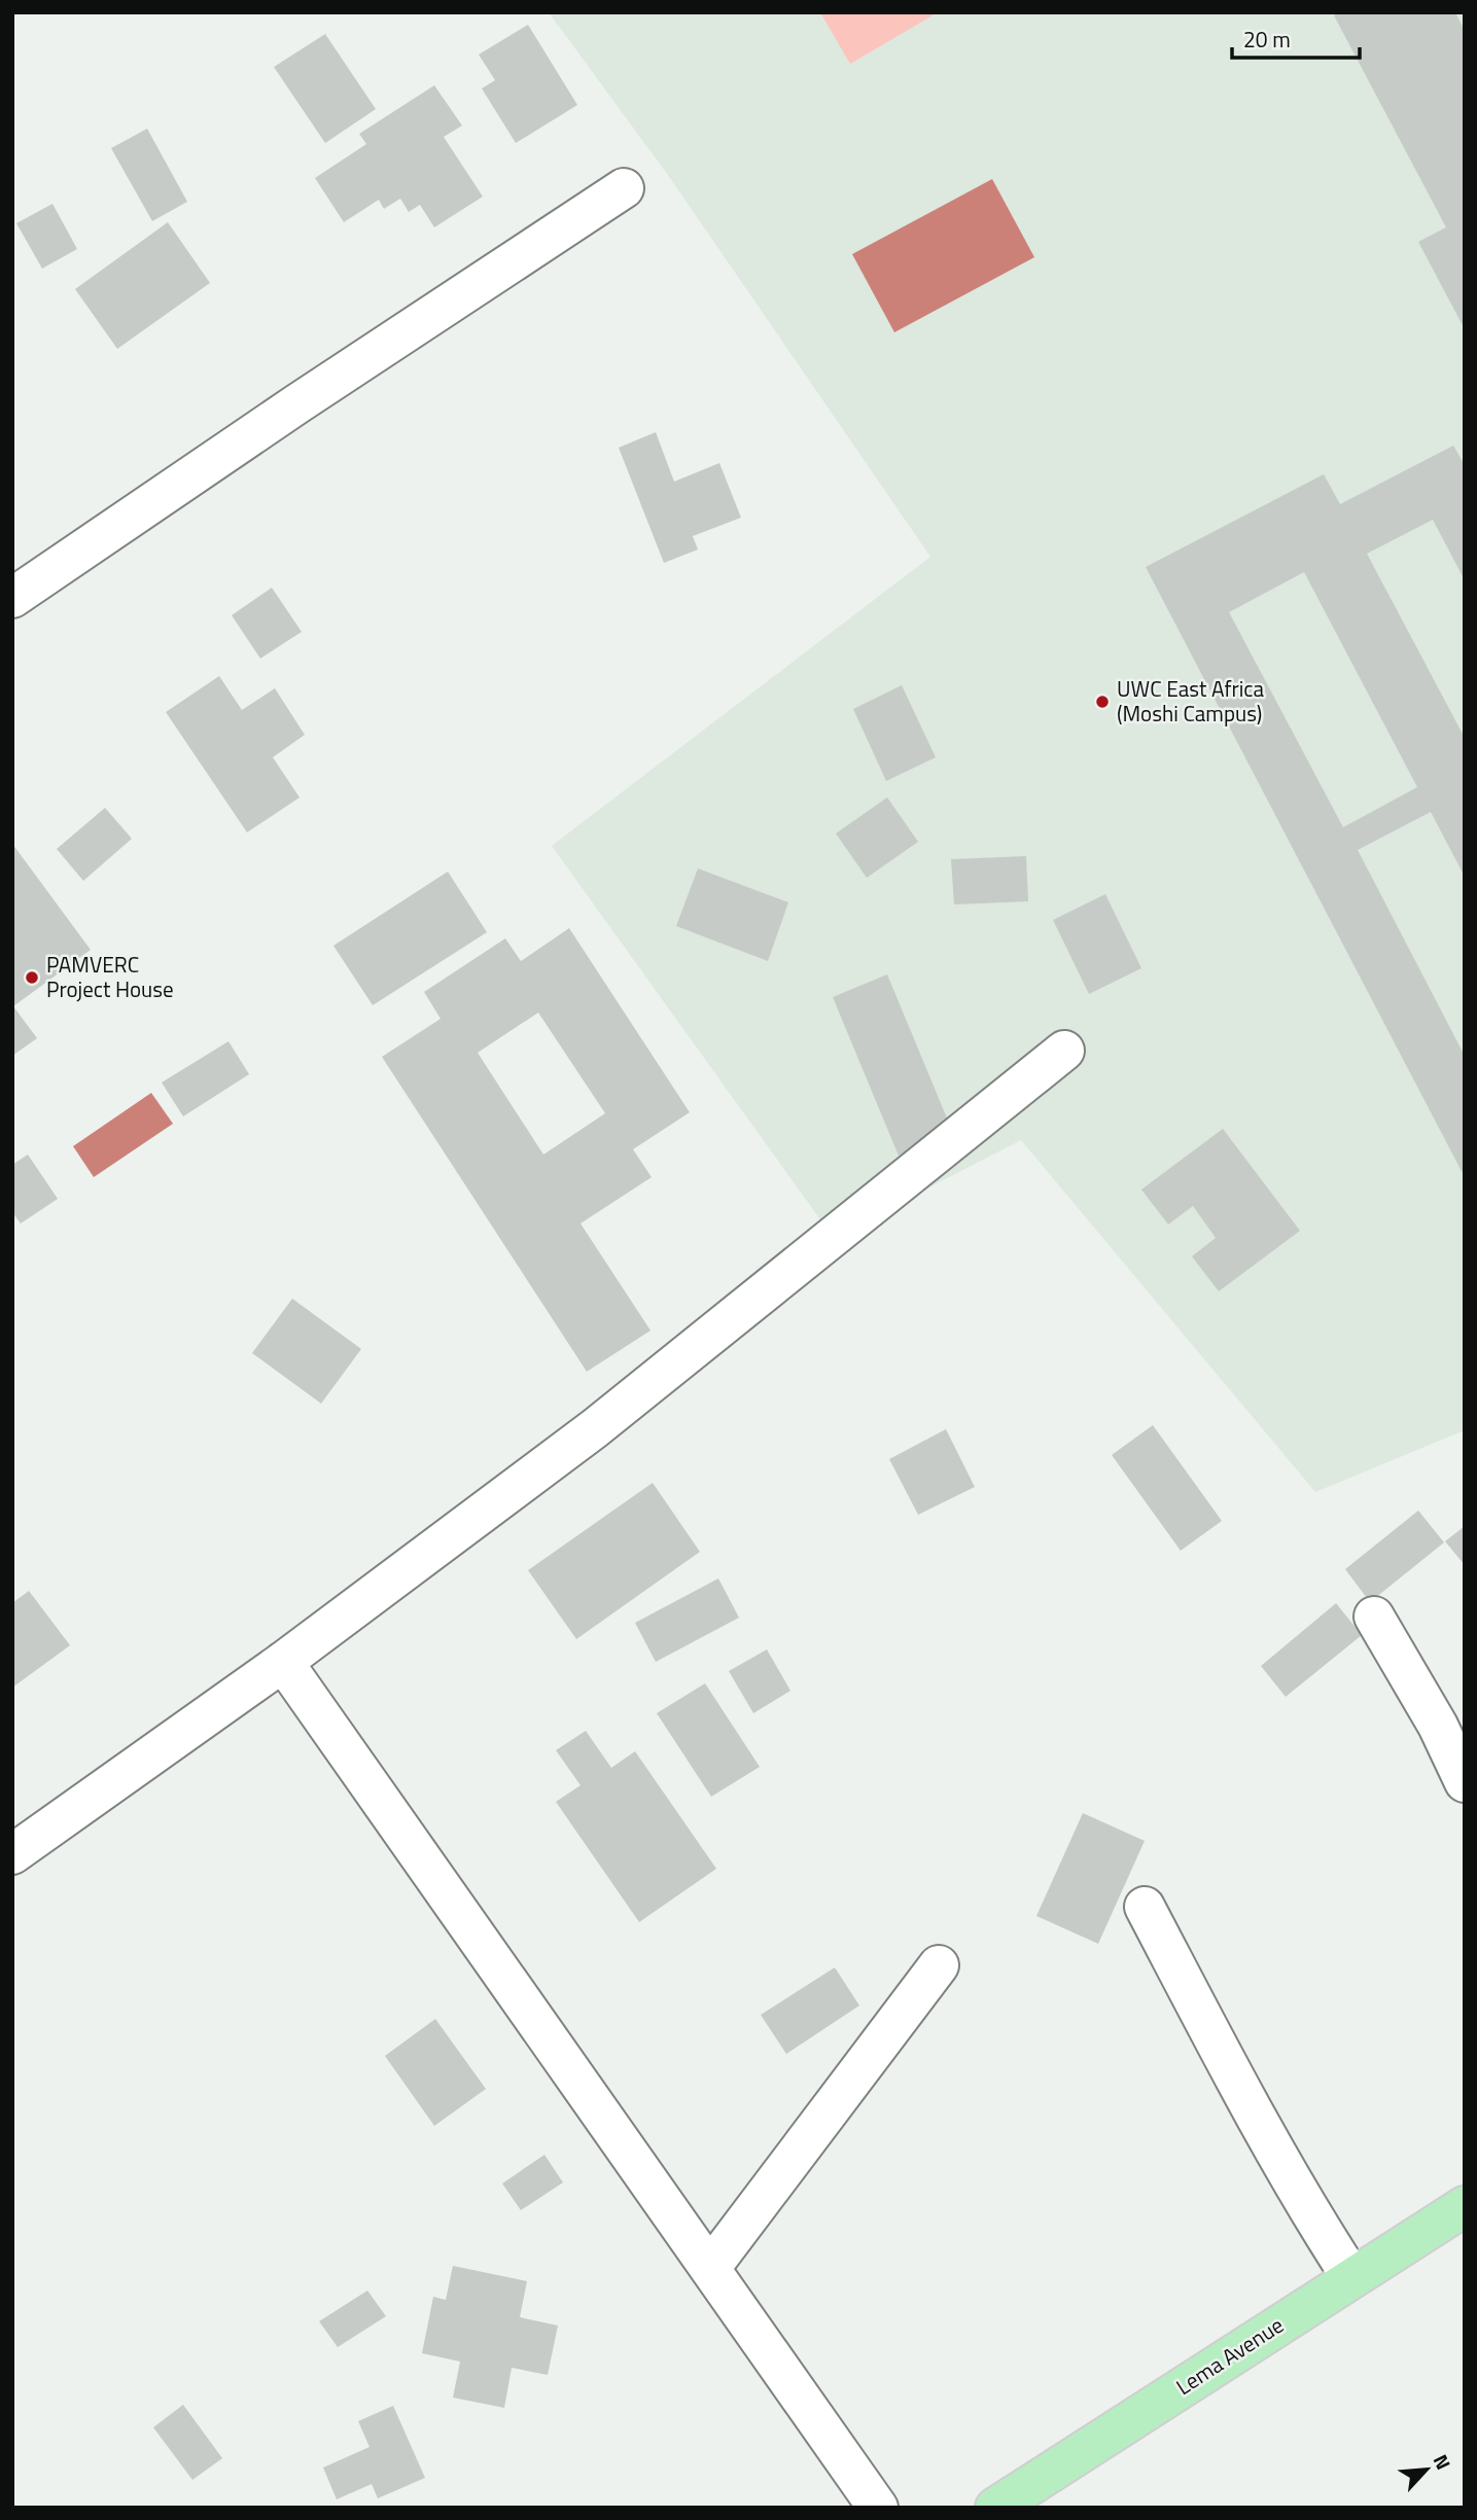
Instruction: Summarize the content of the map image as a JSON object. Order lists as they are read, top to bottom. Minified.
{"streets":{"main road":["Lema Avenue"]},"places":["UWC East Africa (Moshi Campus)","PAMVERC Project House"],"scale_bar":"20 m","north":"top right"}
